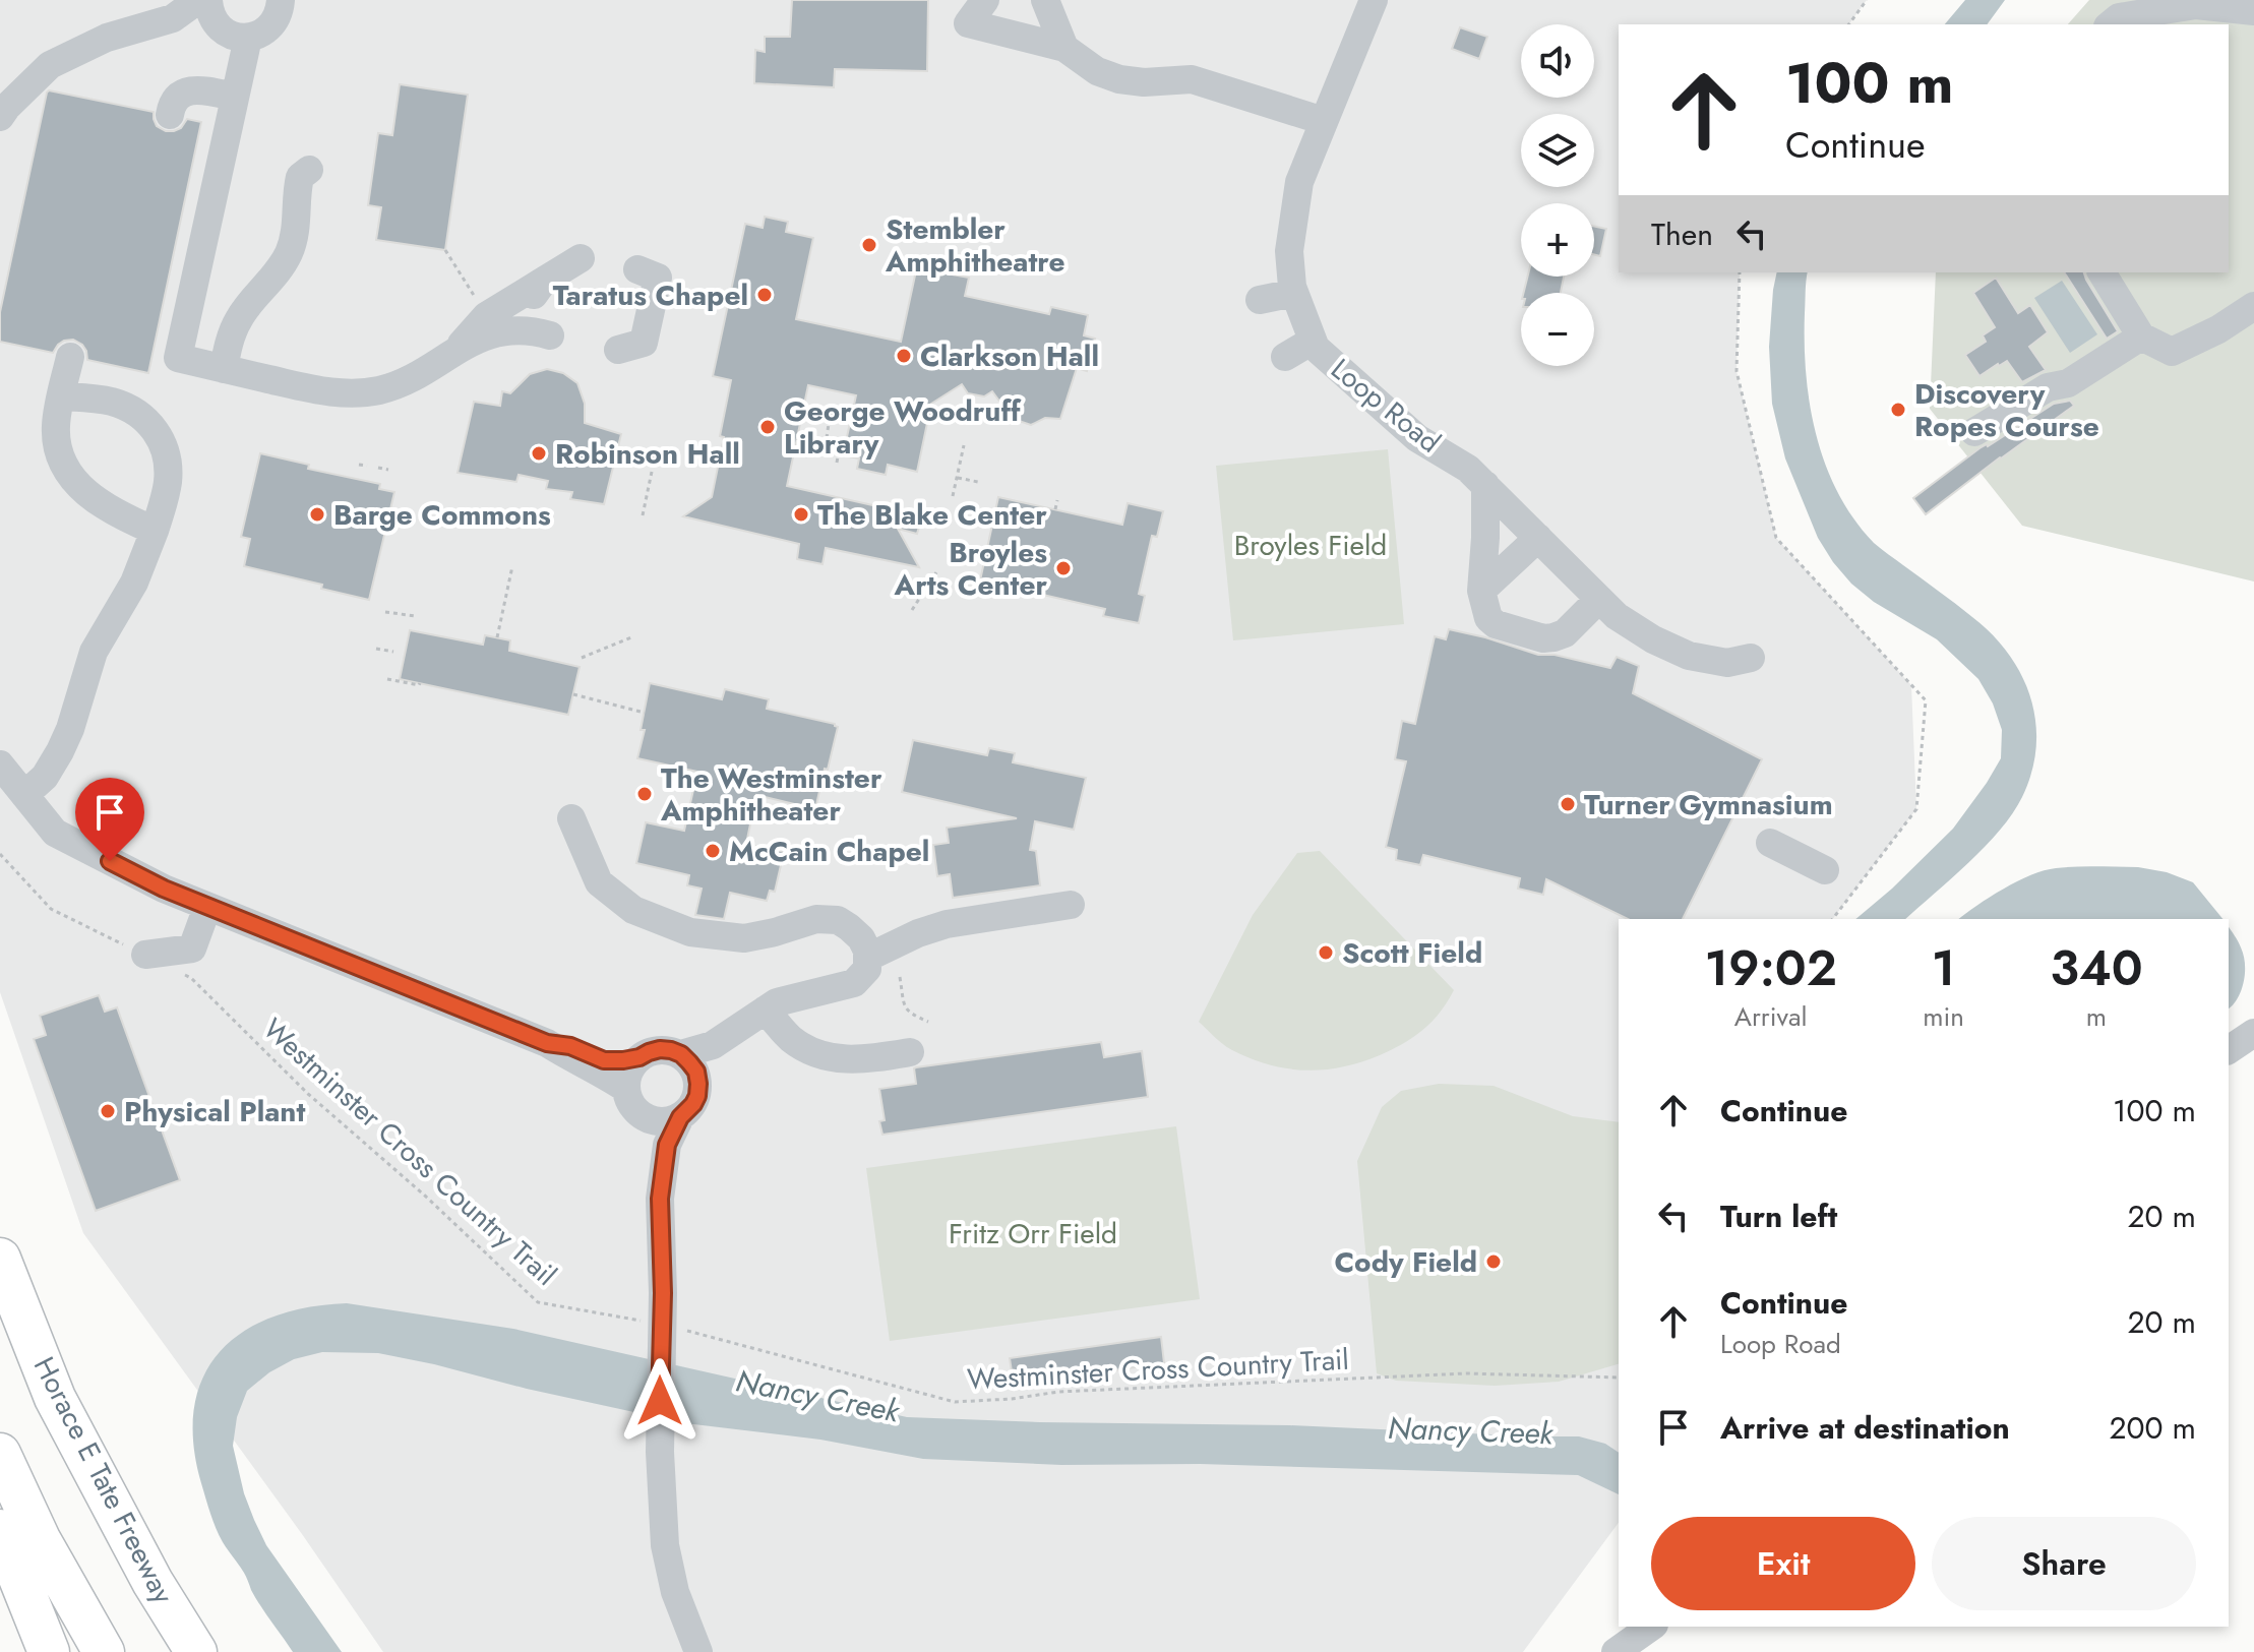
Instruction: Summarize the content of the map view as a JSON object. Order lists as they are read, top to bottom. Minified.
{"streets":{"highway":["Horace E Tate Freeway"],"street":["Loop Road"],"path":["Westminster Cross Country Trail"]},"water":["Nancy Creek"],"parks":["Broyles Field","Fritz Orr Field"],"places":["Stembler Amphitheatre","Taratus Chapel","Clarkson Hall","Discovery Ropes Course","George Woodruff Library","Robinson Hall","Barge Commons","The Blake Center","Broyles Arts Center","The Westminster Amphitheater","Turner Gymnasium","McCain Chapel","Scott Field","Physical Plant","Cody Field"],"page":{"map_buttons":["+","−"],"turn":["100 m","Continue"],"then":"Then","eta":["19:02","Arrival","1","min","340","m"],"list":[{"name":"Continue","value":"100 m"},{"name":"Turn left","value":"20 m"},{"name":"Continue","note":"Loop Road","value":"20 m"},{"name":"Arrive at destination","value":"200 m"}],"buttons":["Exit","Share"]}}
